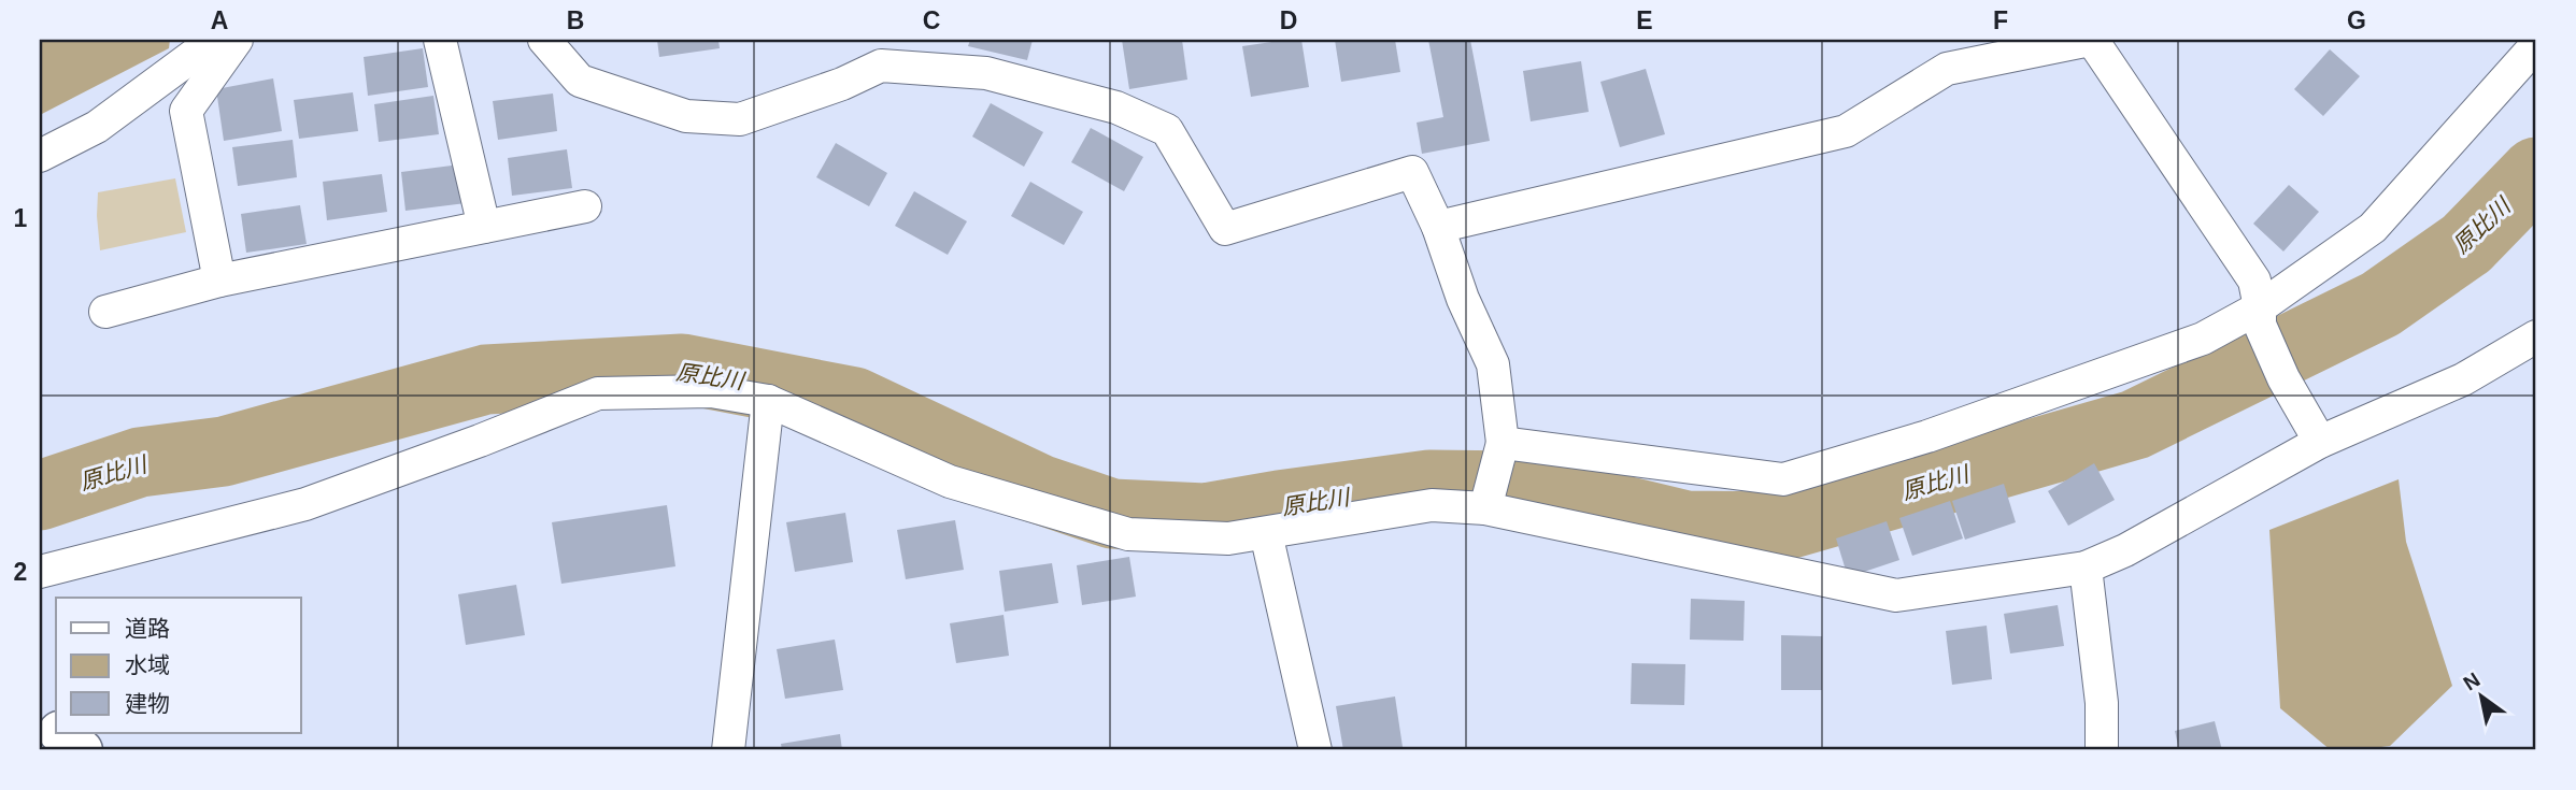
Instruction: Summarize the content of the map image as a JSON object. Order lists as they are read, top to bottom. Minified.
{"water":["原比川"],"legend":["道路","水域","建物"],"north":"top left","grid":{"columns":["A","B","C","D","E","F","G"],"rows":["1","2"]}}
